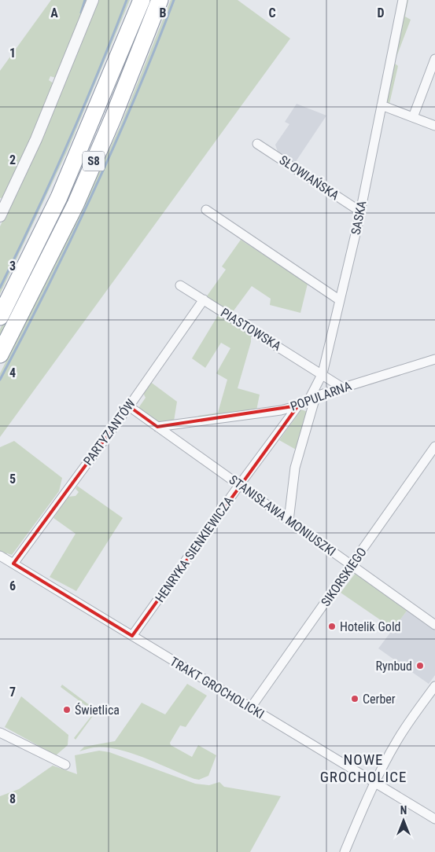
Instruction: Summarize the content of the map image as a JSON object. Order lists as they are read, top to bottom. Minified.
{"streets":{"highway":["S8"],"street":["SŁOWIAŃSKA","SASKA","PIASTOWSKA","POPULARNA","PARTYZANTÓW","STANISŁAWA MONIUSZKI","HENRYKA SIENKIEWICZA","SIKORSKIEGO","TRAKT GROCHOLICKI"]},"crossings":[["SŁOWIAŃSKA","SASKA"],["SASKA","PIASTOWSKA"],["SASKA","POPULARNA"],["PIASTOWSKA","POPULARNA"],["PIASTOWSKA","PARTYZANTÓW"],["POPULARNA","STANISŁAWA MONIUSZKI"],["POPULARNA","HENRYKA SIENKIEWICZA"],["PARTYZANTÓW","STANISŁAWA MONIUSZKI"],["PARTYZANTÓW","TRAKT GROCHOLICKI"],["STANISŁAWA MONIUSZKI","HENRYKA SIENKIEWICZA"],["STANISŁAWA MONIUSZKI","SIKORSKIEGO"],["HENRYKA SIENKIEWICZA","TRAKT GROCHOLICKI"],["SIKORSKIEGO","TRAKT GROCHOLICKI"]],"districts":["NOWE GROCHOLICE"],"places":["Hotelik Gold","Rynbud","Cerber","Świetlica"],"north":"top","grid":{"columns":["A","B","C","D"],"rows":["1","2","3","4","5","6","7","8"]}}
